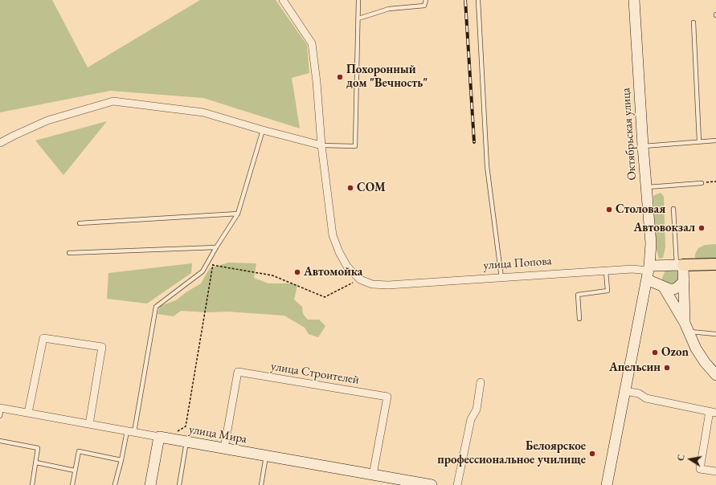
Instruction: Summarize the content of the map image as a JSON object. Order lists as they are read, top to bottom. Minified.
{"streets":{"street":["Октябрьская улица","улица Попова","улица Строителей","улица Мира"]},"crossings":[["Октябрьская улица","улица Попова"],["улица Строителей","улица Мира"]],"places":["Похоронный дом \"Вечность\"","СОМ","Столовая","Автовокзал","Автомойка","Ozon","Апельсин","Белоярское профессиональное училище"],"north":"left"}
